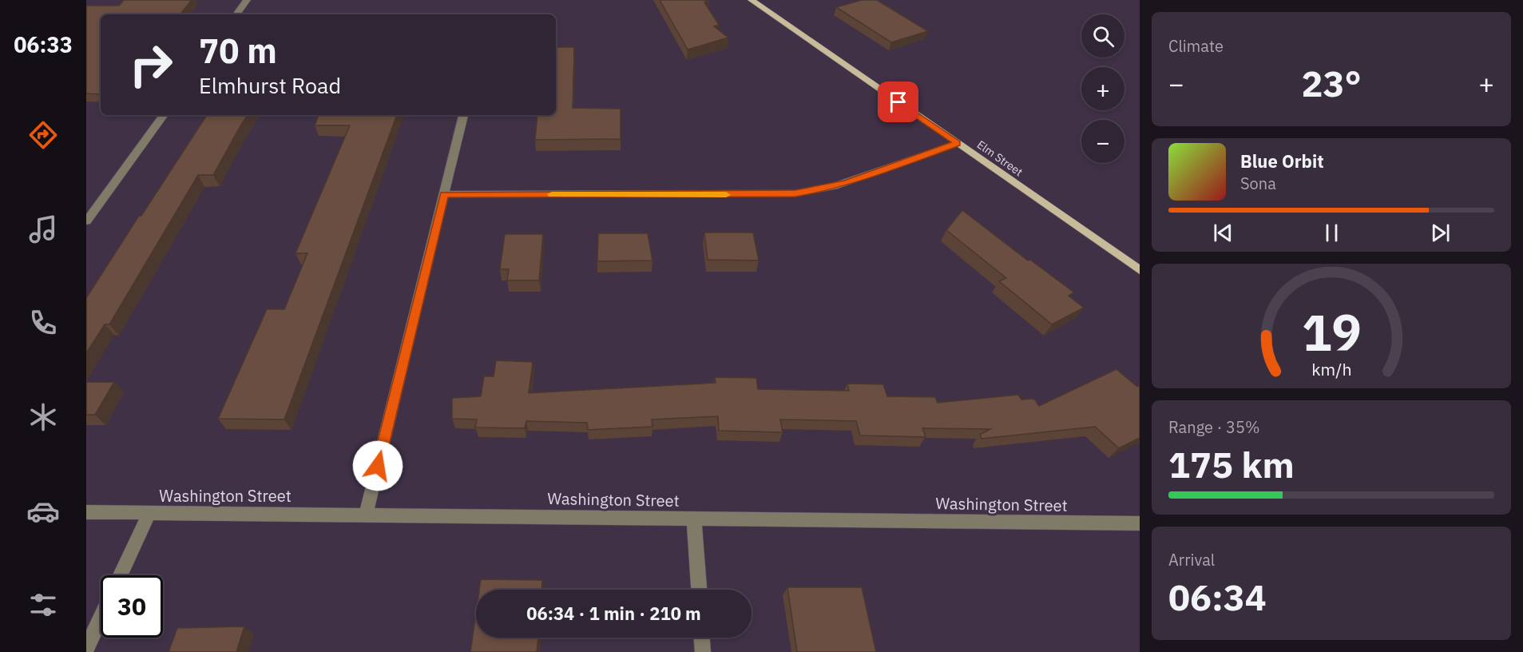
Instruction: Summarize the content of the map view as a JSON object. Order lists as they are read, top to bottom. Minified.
{"streets":{"main road":["Elm Street"],"street":["Washington Street"]},"page":{"tabs":"06:33","tile":["Climate",["Range · 35%","175 km"],["Arrival","06:34"]],"map_buttons":["+","−"],"turn":["70 m","Elmhurst Road"],"heat":["−","23°","+"],"song":["Blue Orbit","Sona"],"limit":"30","trip":"06:34 · 1 min · 210 m","gauge":["19","km/h"]}}
